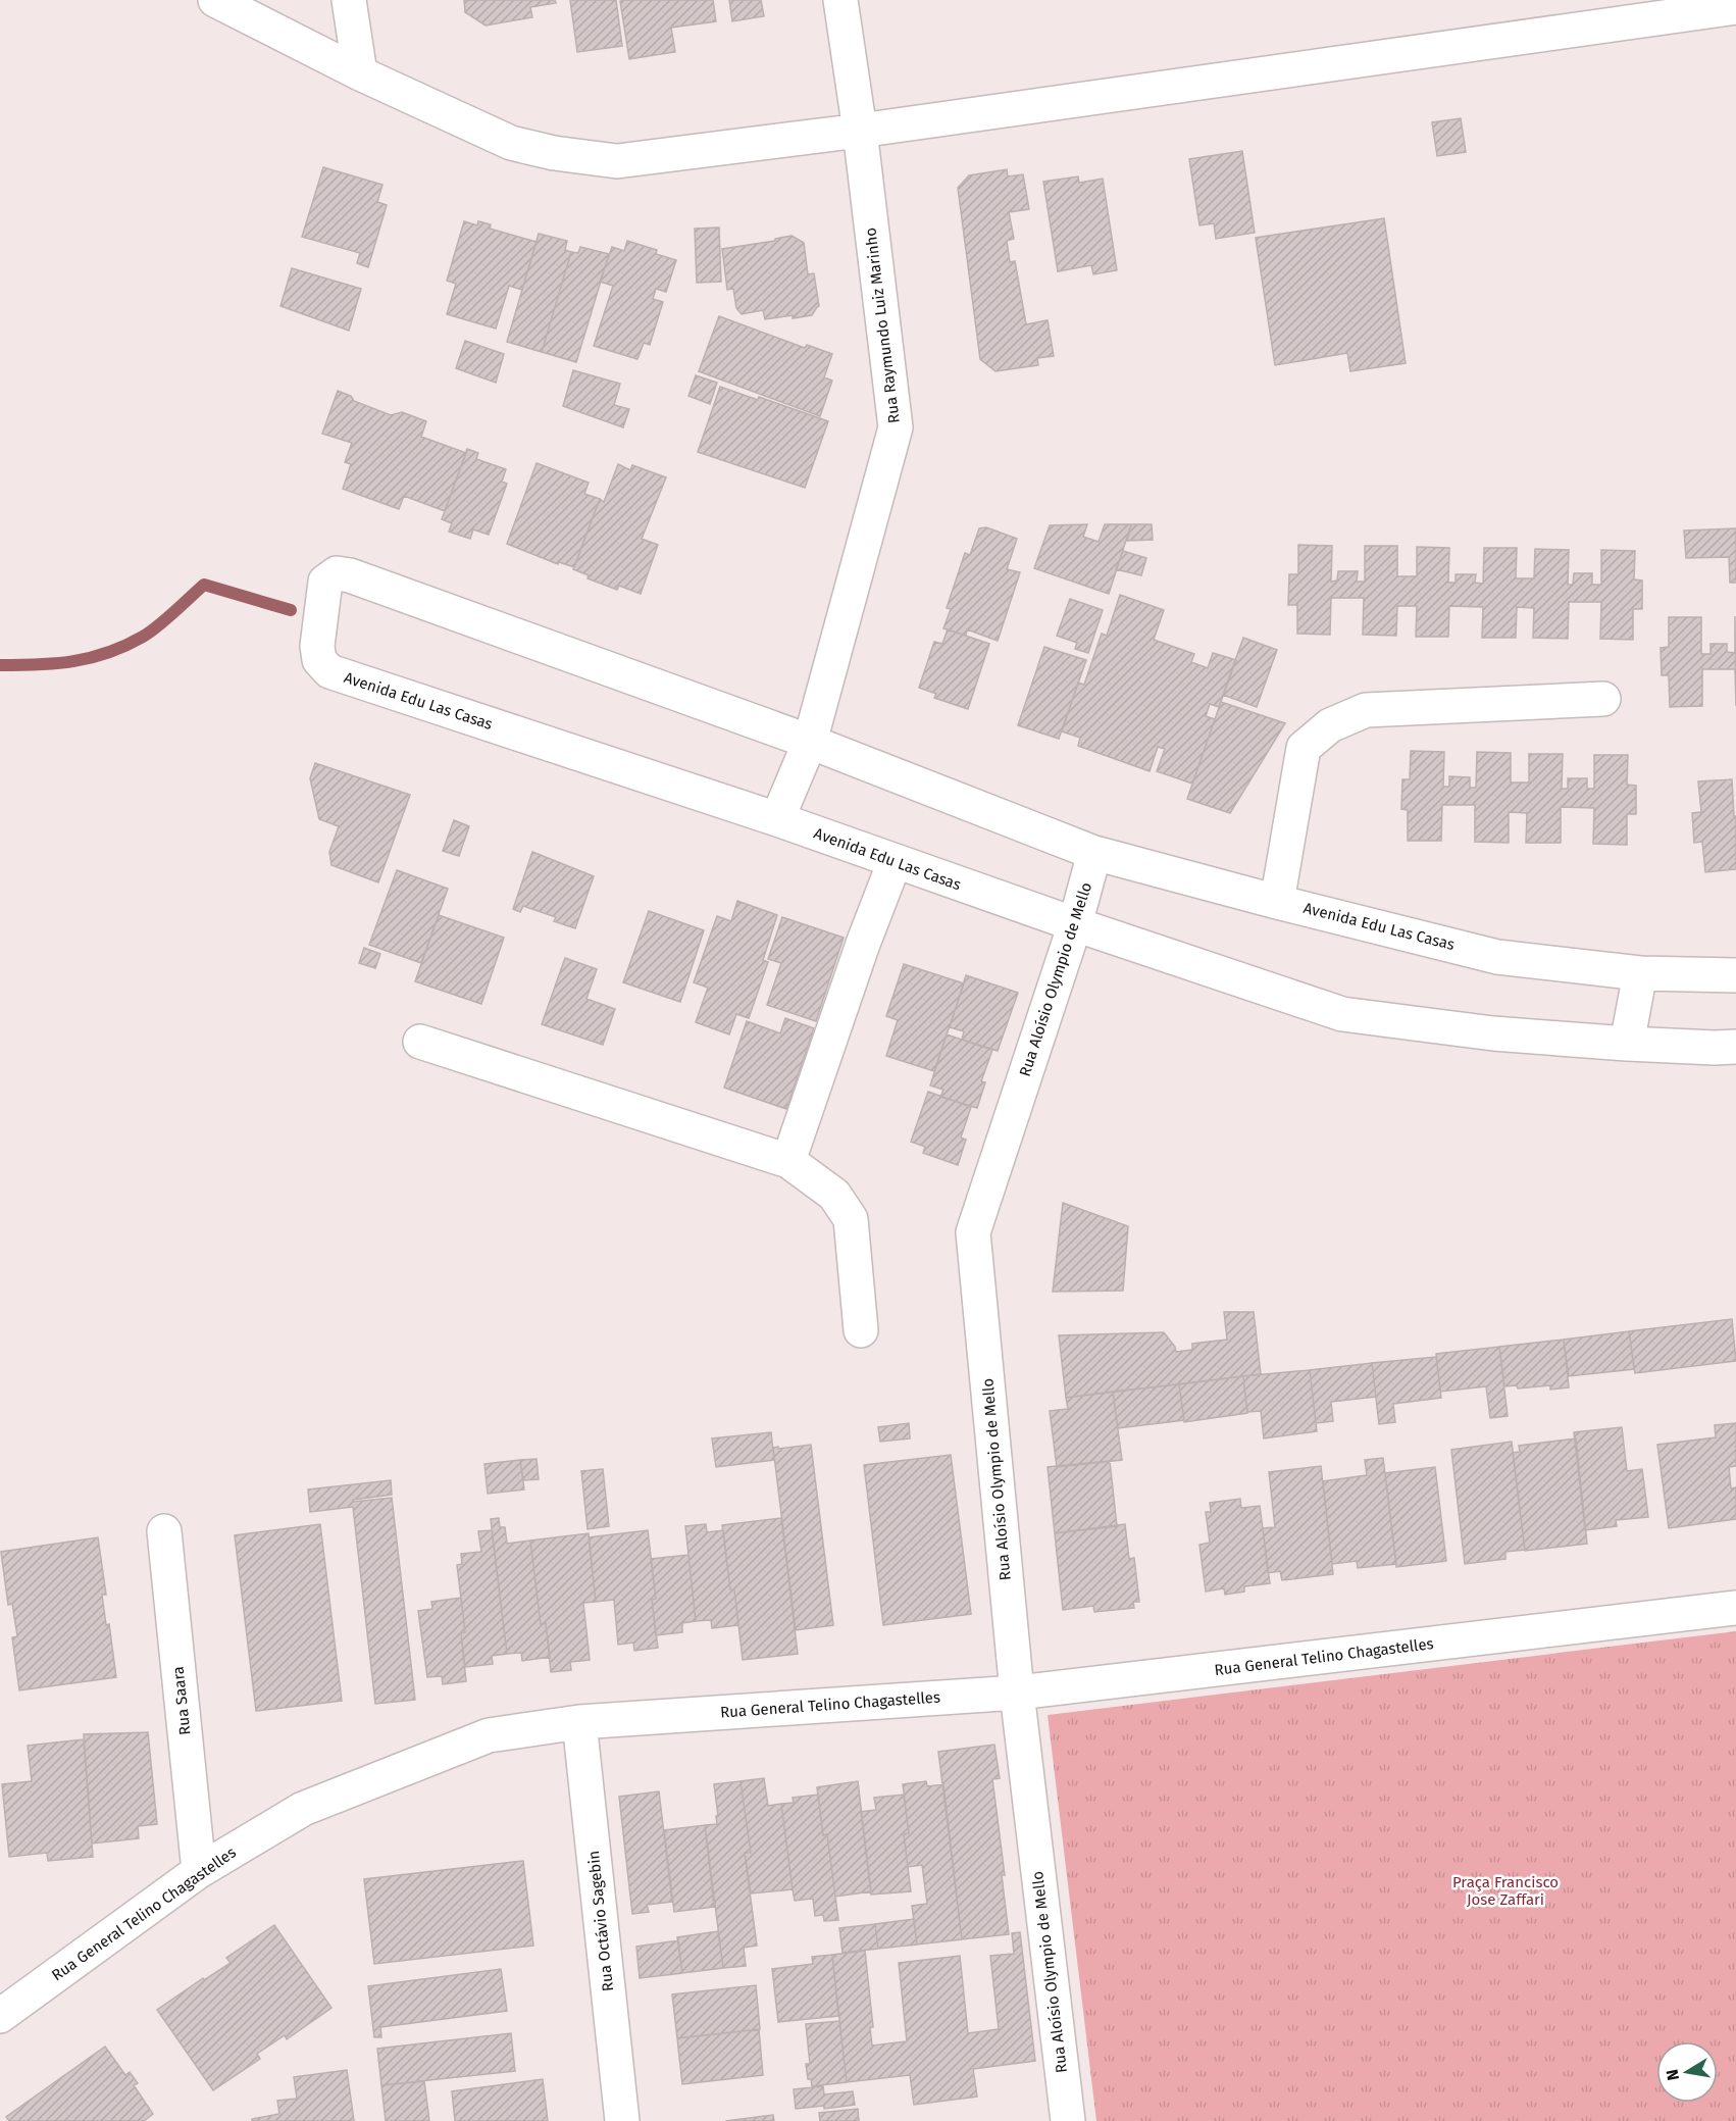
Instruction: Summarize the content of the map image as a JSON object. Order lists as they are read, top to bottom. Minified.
{"streets":{"street":["Rua Raymundo Luiz Marinho","Avenida Edu Las Casas","Rua Aloísio Olympio de Mello","Rua General Telino Chagastelles","Rua Saara","Rua Octávio Sagebin"]},"crossings":[["Rua Raymundo Luiz Marinho","Avenida Edu Las Casas"],["Avenida Edu Las Casas","Rua Aloísio Olympio de Mello"],["Rua Aloísio Olympio de Mello","Rua General Telino Chagastelles"],["Rua General Telino Chagastelles","Rua Saara"],["Rua General Telino Chagastelles","Rua Octávio Sagebin"]],"parks":["Praça Francisco Jose Zaffari"],"north":"left"}
